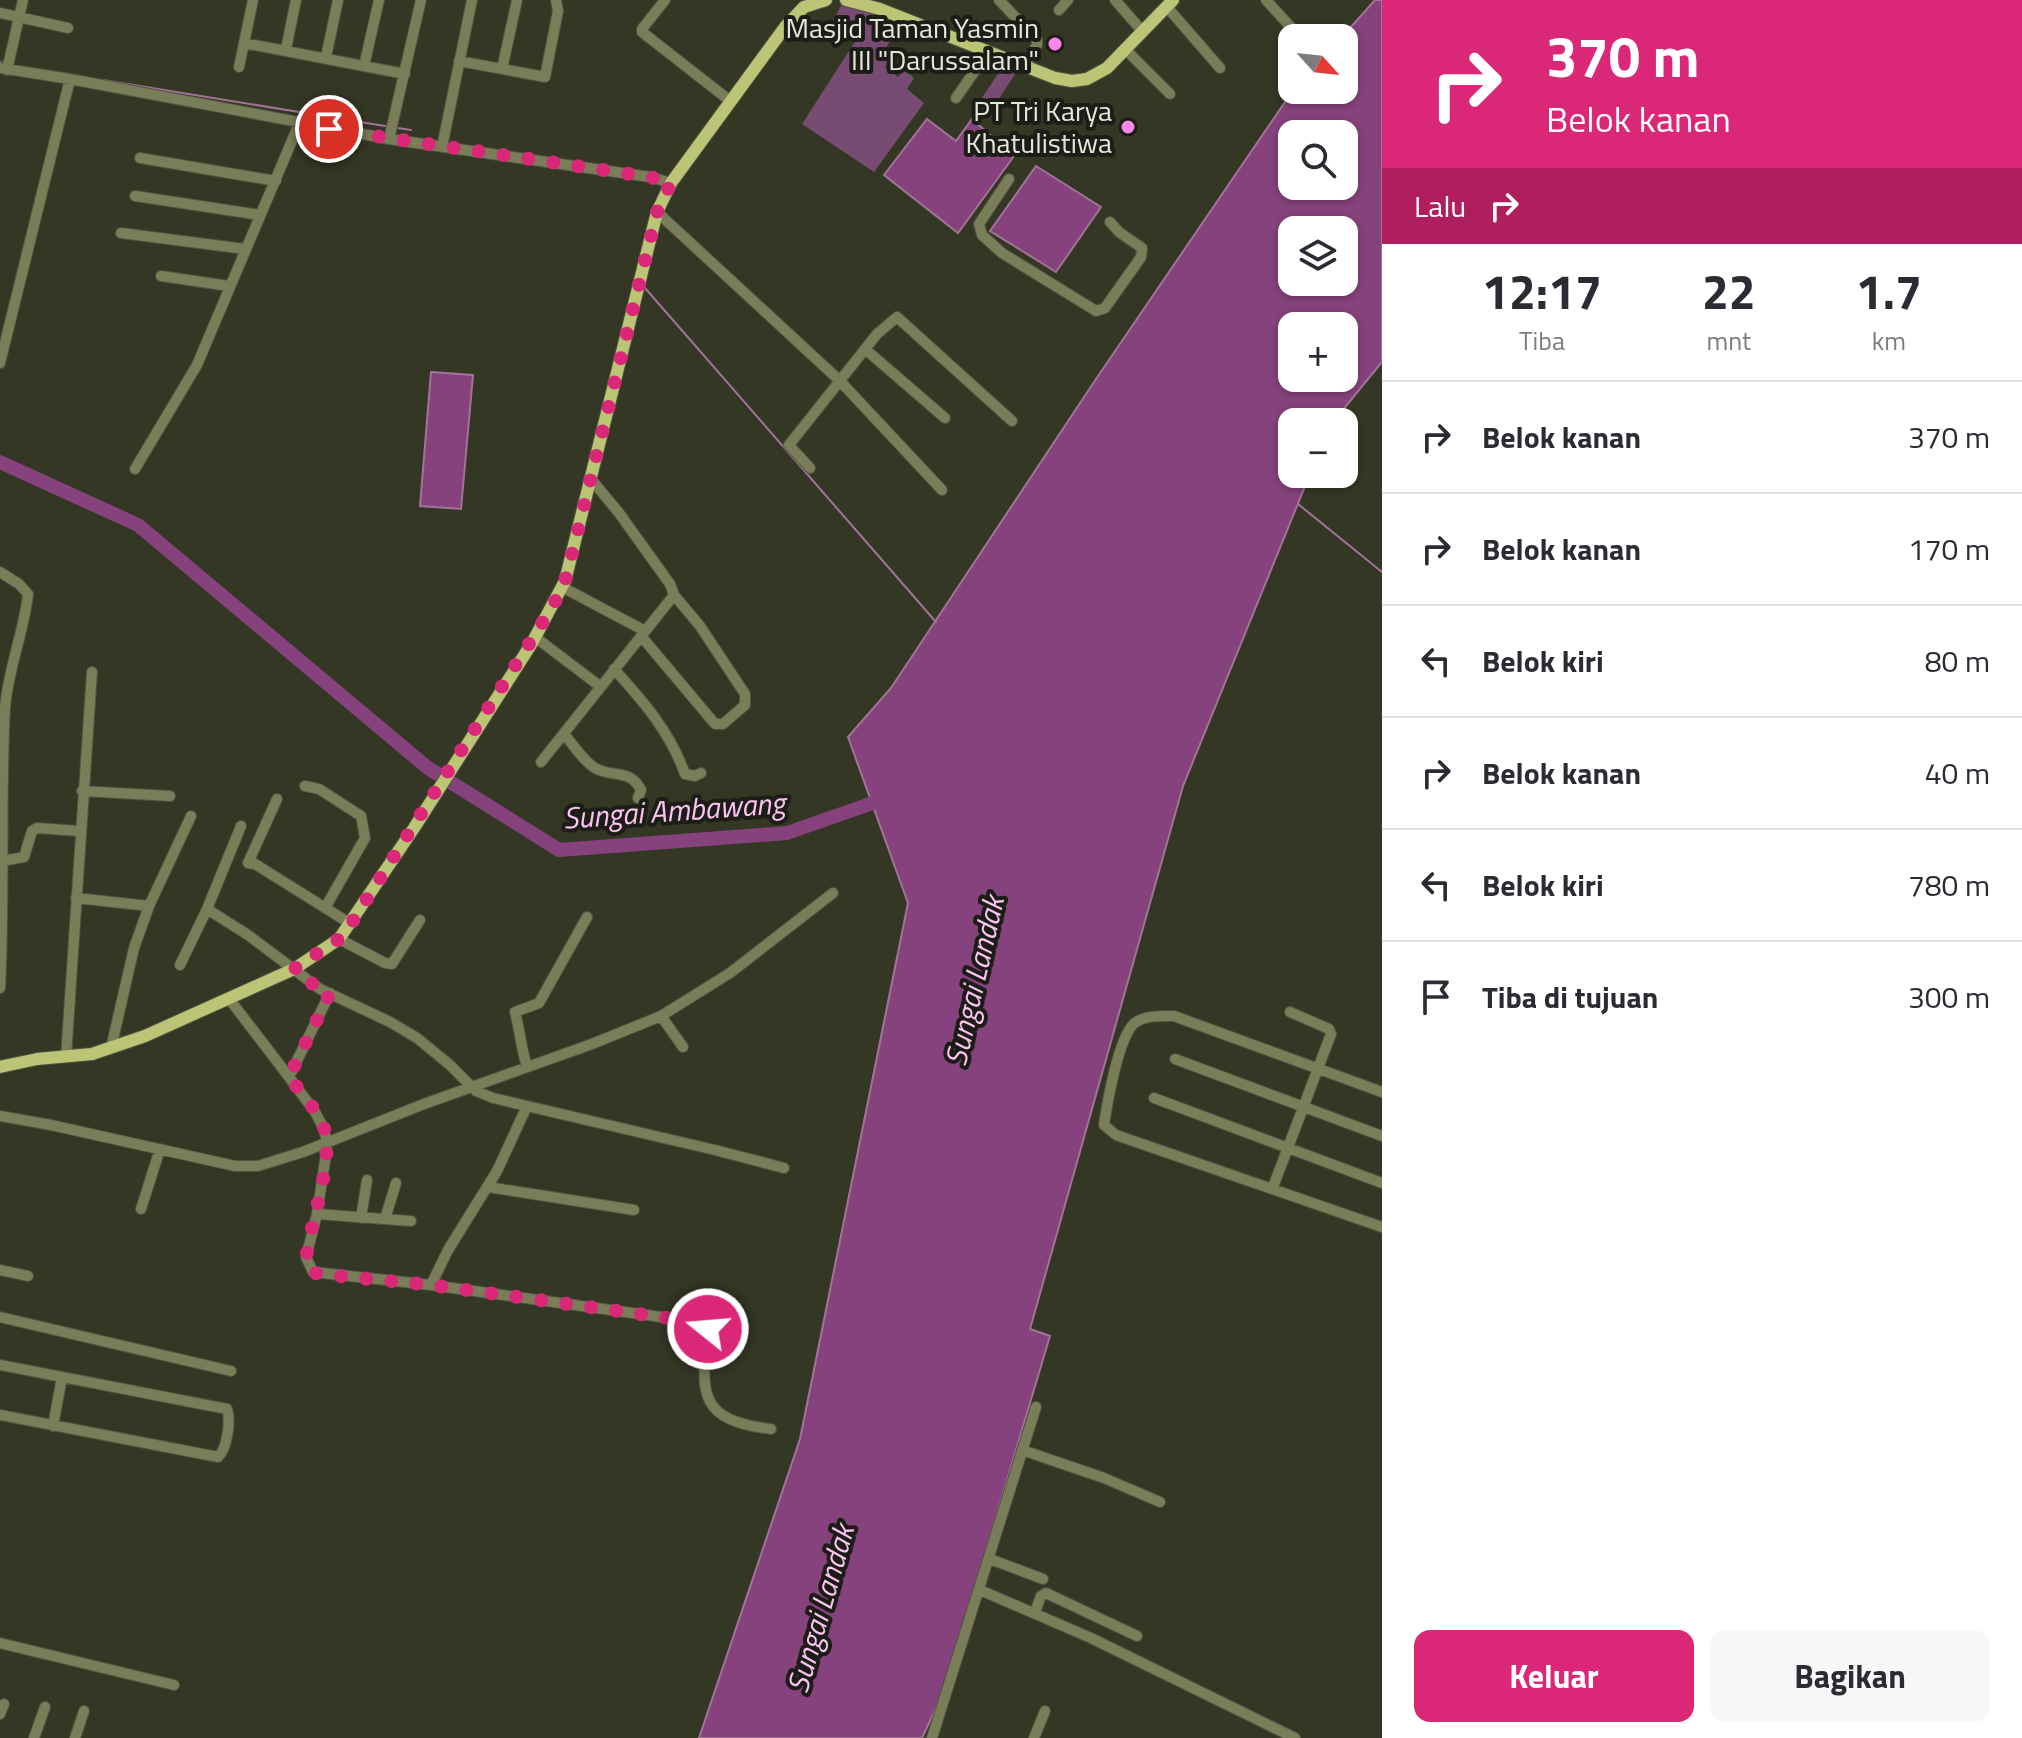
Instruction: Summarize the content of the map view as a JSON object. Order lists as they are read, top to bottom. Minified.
{"water":["Sungai Ambawang","Sungai Landak"],"places":["Masjid Taman Yasmin III \"Darussalam\"","PT Tri Karya Khatulistiwa"],"north":"bottom right","page":{"turn":["370 m","Belok kanan"],"map_buttons":["+","−"],"then":"Lalu","eta":["12:17","Tiba","22","mnt","1.7","km"],"list":[{"name":"Belok kanan","value":"370 m"},{"name":"Belok kanan","value":"170 m"},{"name":"Belok kiri","value":"80 m"},{"name":"Belok kanan","value":"40 m"},{"name":"Belok kiri","value":"780 m"},{"name":"Tiba di tujuan","value":"300 m"}],"buttons":["Keluar","Bagikan"]}}
